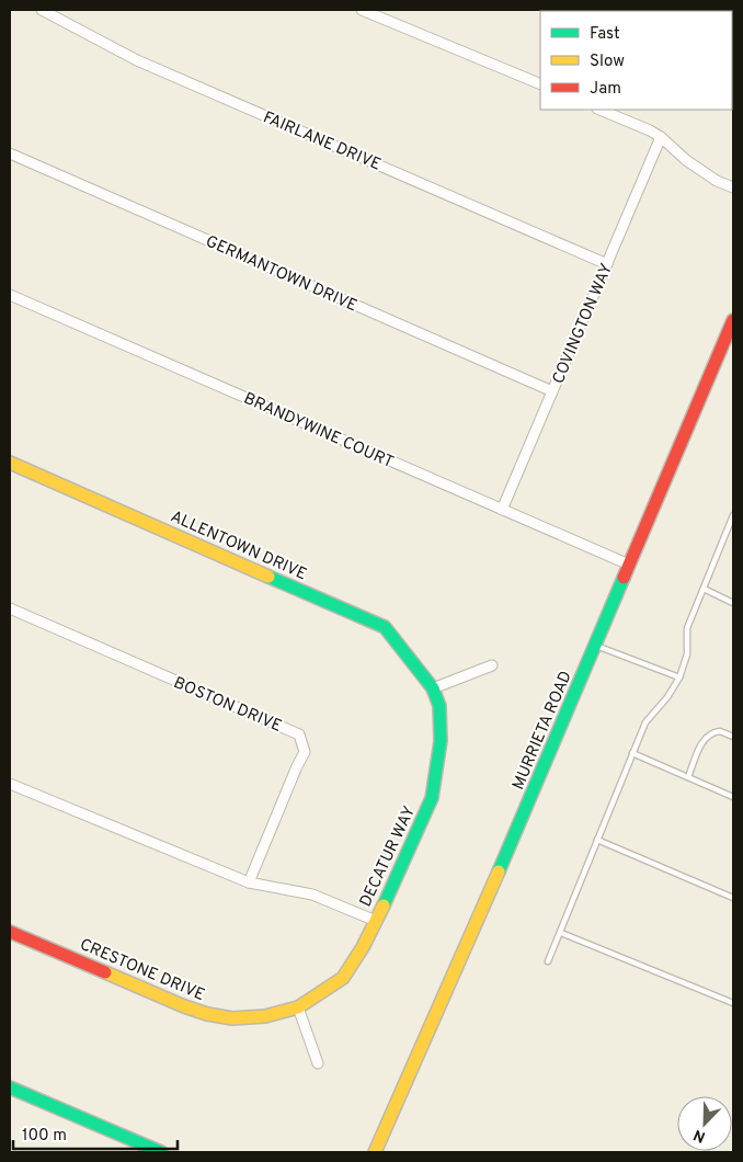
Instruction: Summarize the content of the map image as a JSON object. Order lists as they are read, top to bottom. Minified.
{"streets":{"street":["FAIRLANE DRIVE","GERMANTOWN DRIVE","COVINGTON WAY","BRANDYWINE COURT","ALLENTOWN DRIVE","BOSTON DRIVE","MURRIETA ROAD","DECATUR WAY","CRESTONE DRIVE"]},"crossings":[["FAIRLANE DRIVE","COVINGTON WAY"],["GERMANTOWN DRIVE","COVINGTON WAY"],["COVINGTON WAY","BRANDYWINE COURT"],["BRANDYWINE COURT","MURRIETA ROAD"],["ALLENTOWN DRIVE","DECATUR WAY"],["DECATUR WAY","CRESTONE DRIVE"]],"legend":["Fast","Slow","Jam"],"scale_bar":"100 m","north":"bottom left"}
